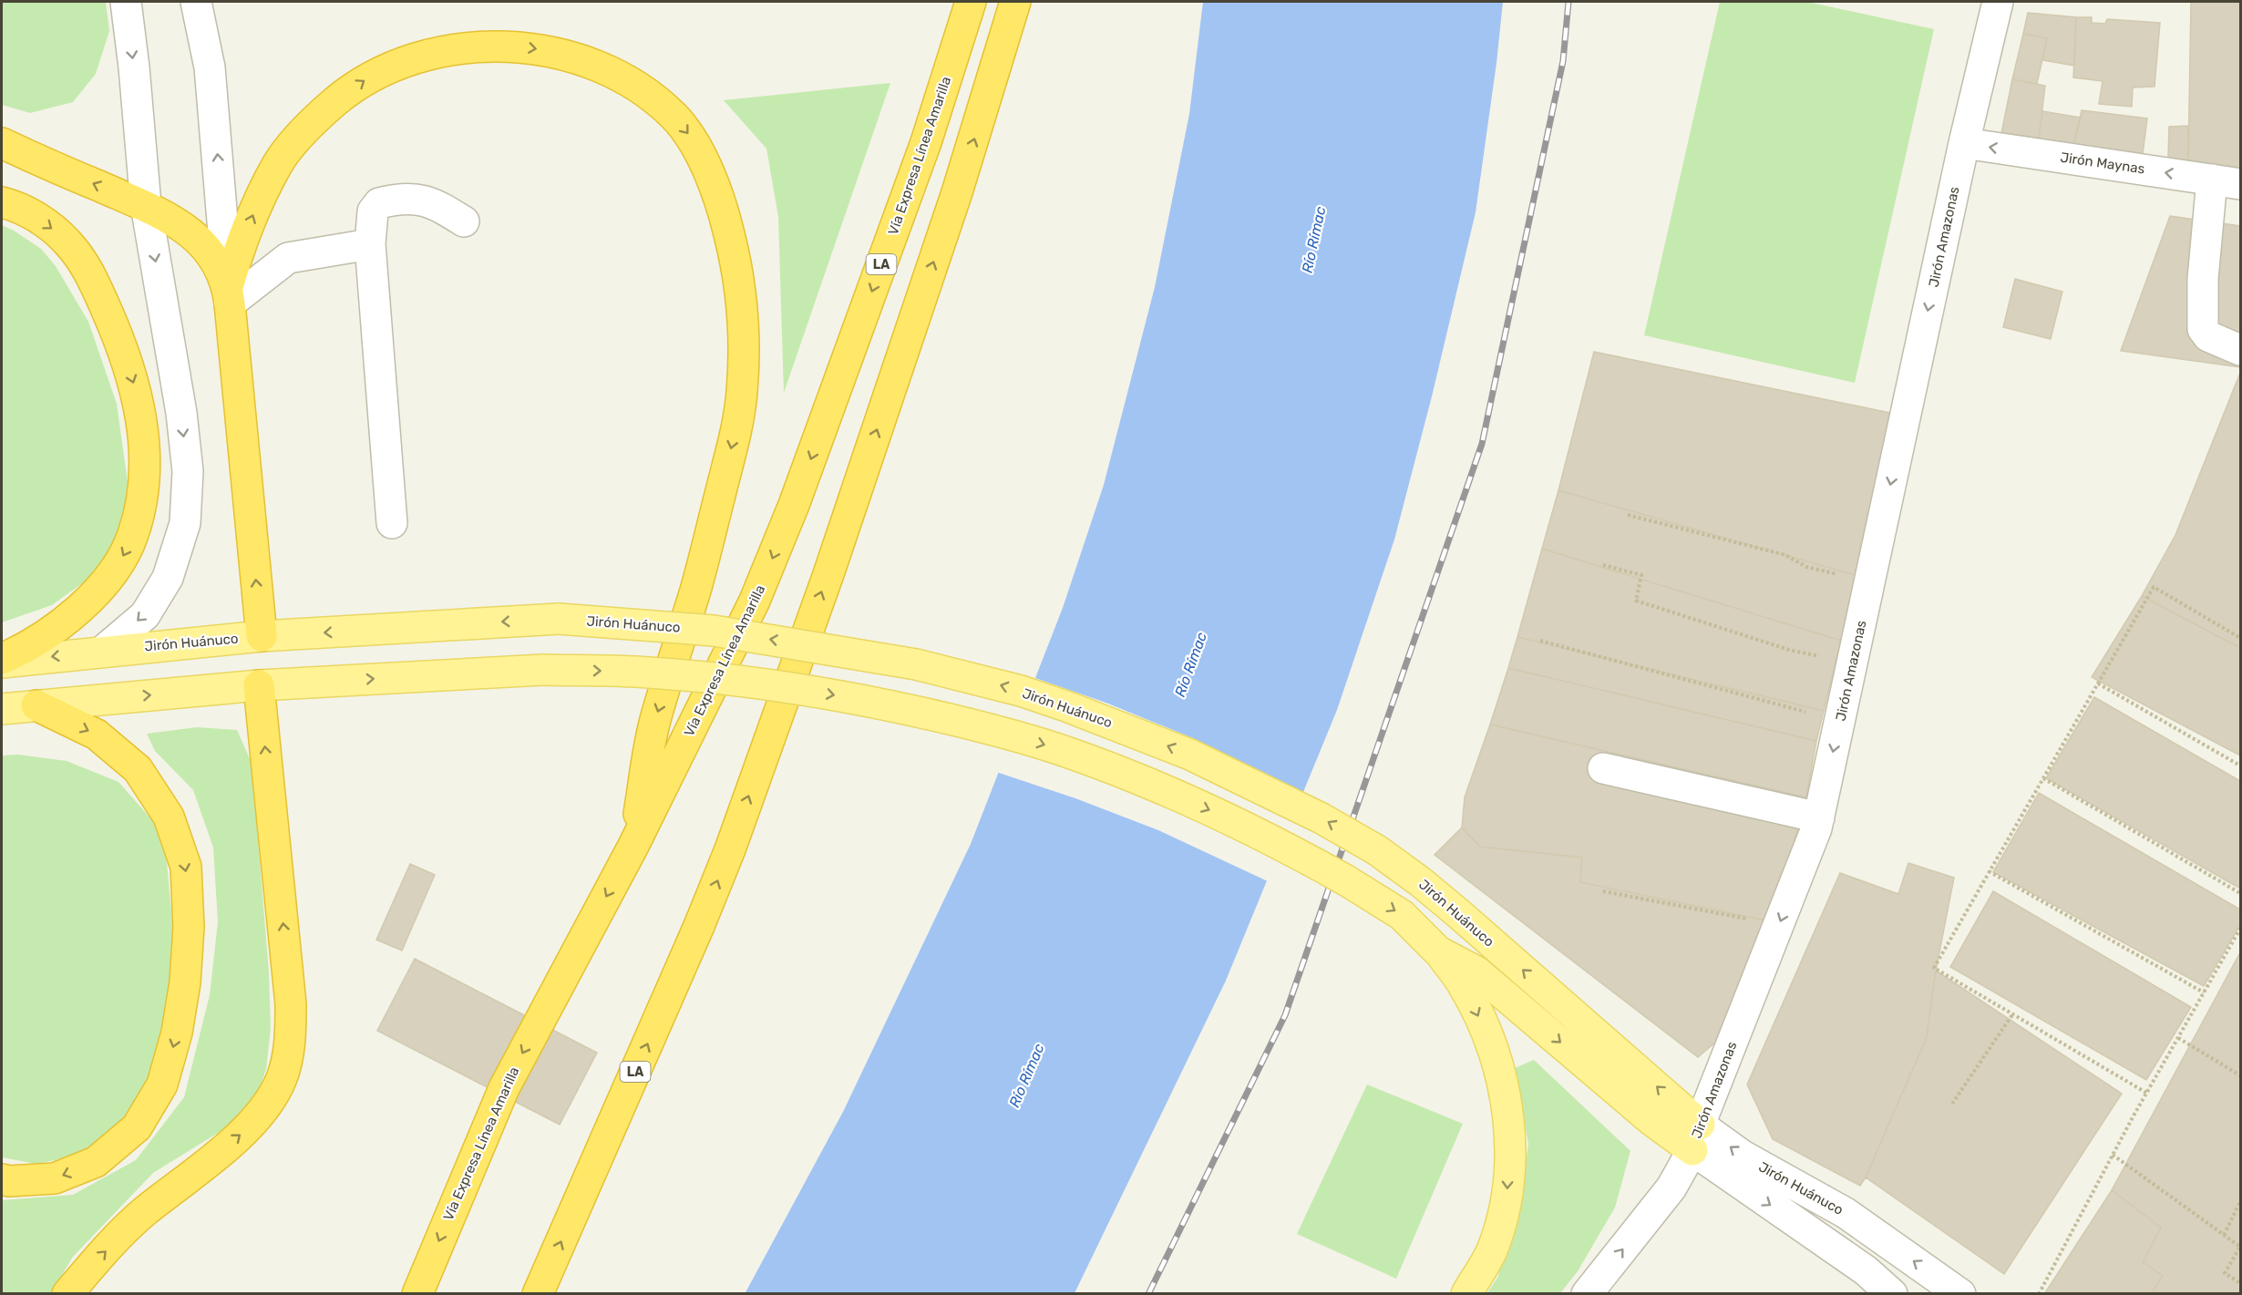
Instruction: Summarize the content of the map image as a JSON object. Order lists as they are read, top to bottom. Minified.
{"streets":{"highway":["Vía Expresa Línea Amarilla","LA"],"main road":["Jirón Huánuco"],"street":["Jirón Maynas","Jirón Amazonas"]},"crossings":[["Jirón Maynas","Jirón Amazonas"],["Jirón Amazonas","Jirón Huánuco"]],"one_way":["Jirón Maynas"],"water":["Río Rímac"]}
